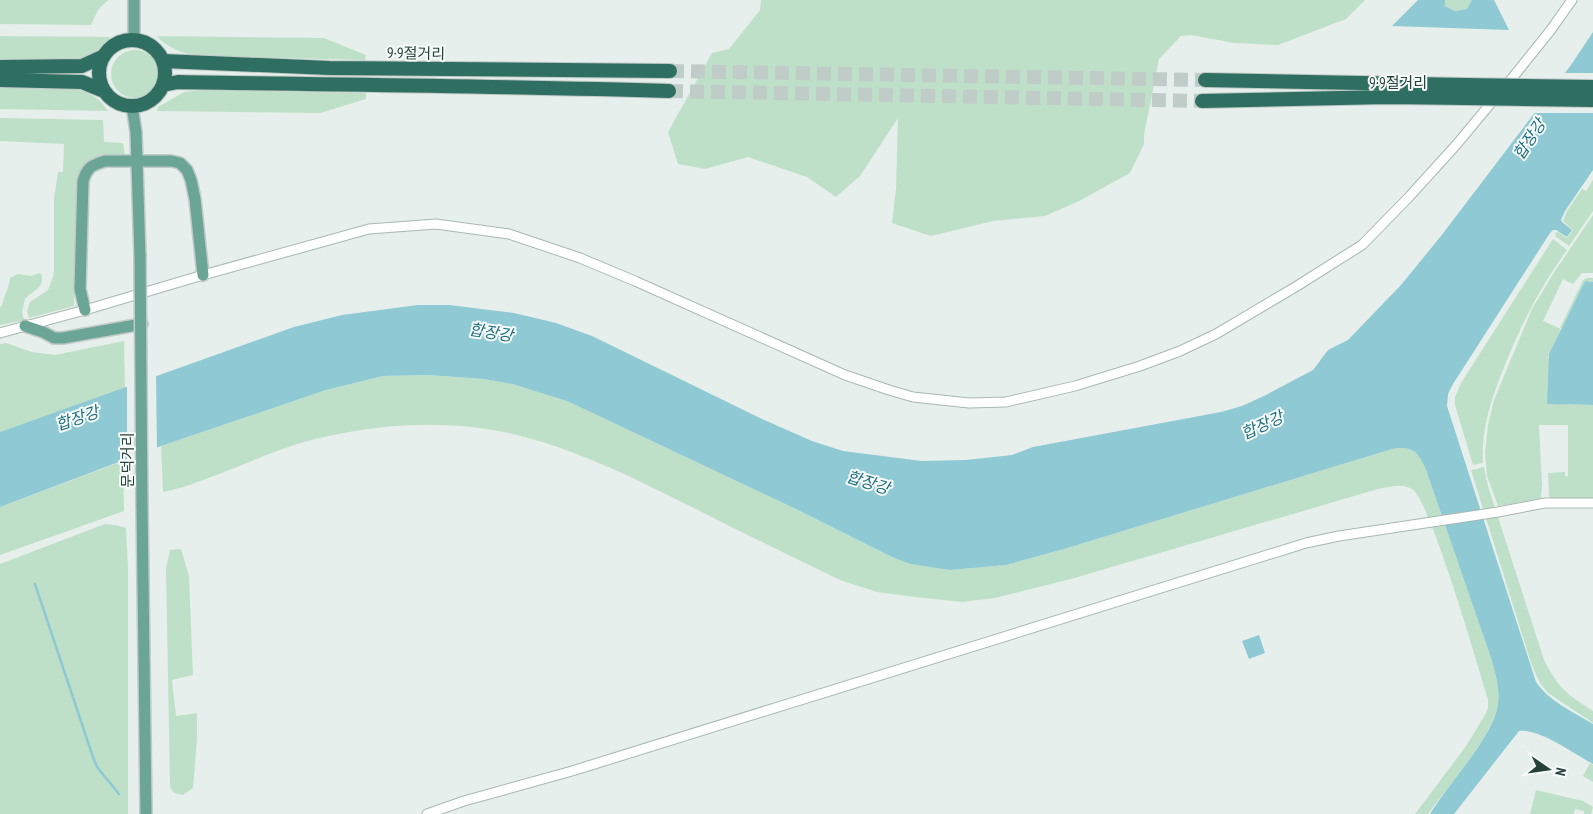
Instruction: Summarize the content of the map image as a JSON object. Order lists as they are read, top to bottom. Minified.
{"streets":{"highway":["9·9절거리"],"main road":["문덕거리"]},"crossings":[["9·9절거리","문덕거리"]],"water":["합장강"],"north":"right"}
